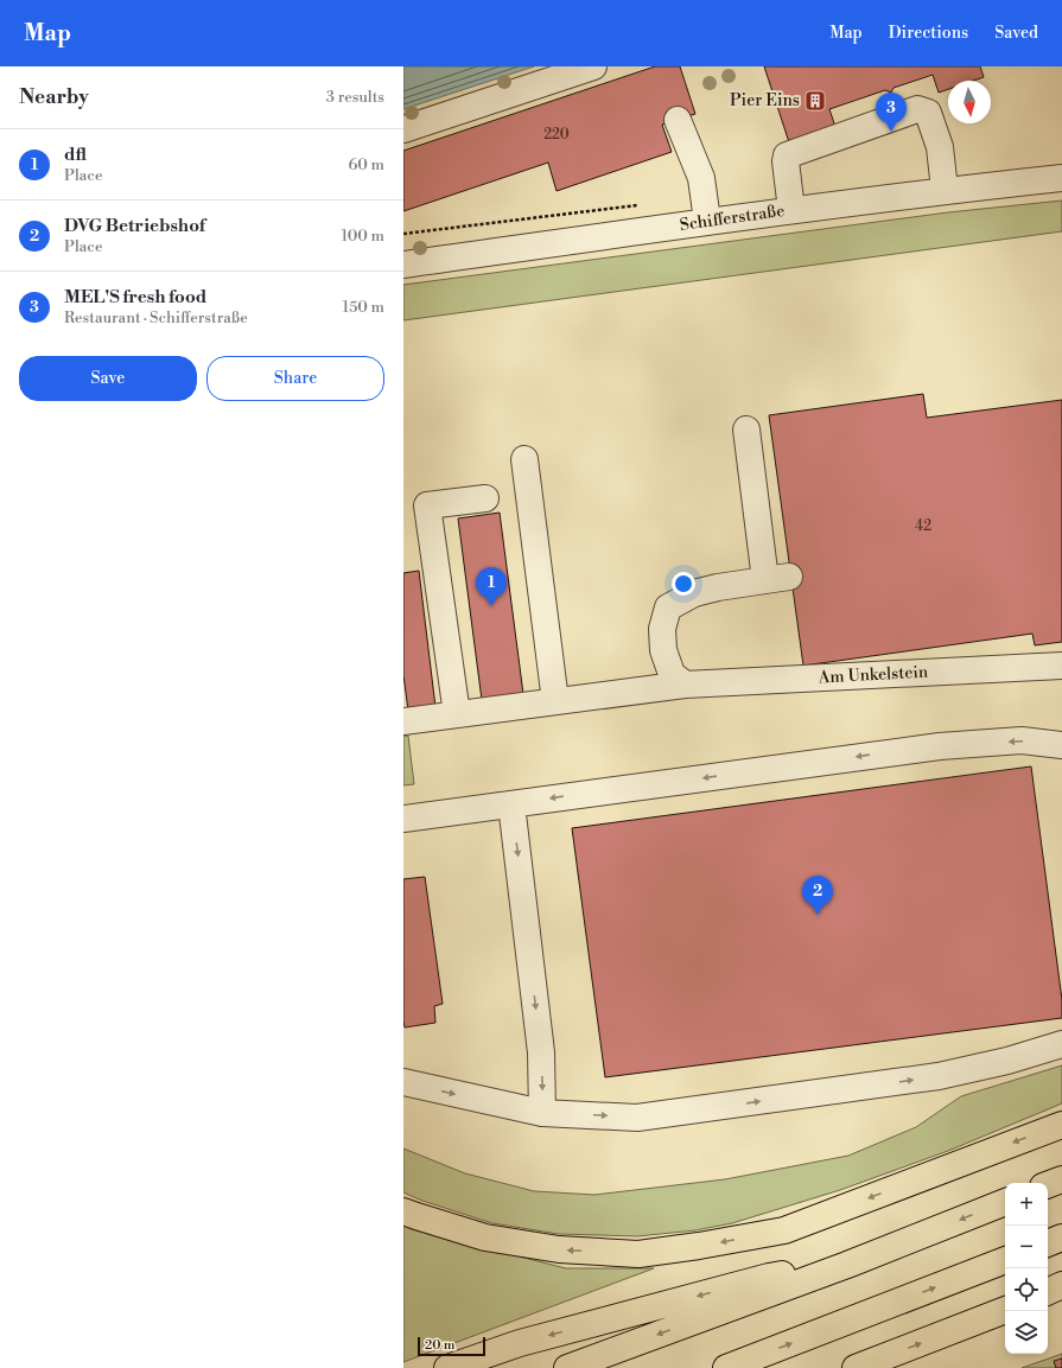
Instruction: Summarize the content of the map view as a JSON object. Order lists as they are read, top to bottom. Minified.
{"streets":{"street":["Schifferstraße","Am Unkelstein"]},"places":{"building":["Pier Eins"]},"house_numbers":["220","42"],"scale_bar":"20 m","north":"bottom","page":{"header":"Map","nav":["Map","Directions","Saved"],"heading":["Nearby","3 results"],"pins":["3","1","2"],"list":[{"mark":"1","name":"dfl","note":"Place","value":"60 m"},{"mark":"2","name":"DVG Betriebshof","note":"Place","value":"100 m"},{"mark":"3","name":"MEL'S fresh food","note":"Restaurant · Schifferstraße","value":"150 m"}],"buttons":["Save","Share"],"map_buttons":["+","−"],"scale":"20 m"}}
